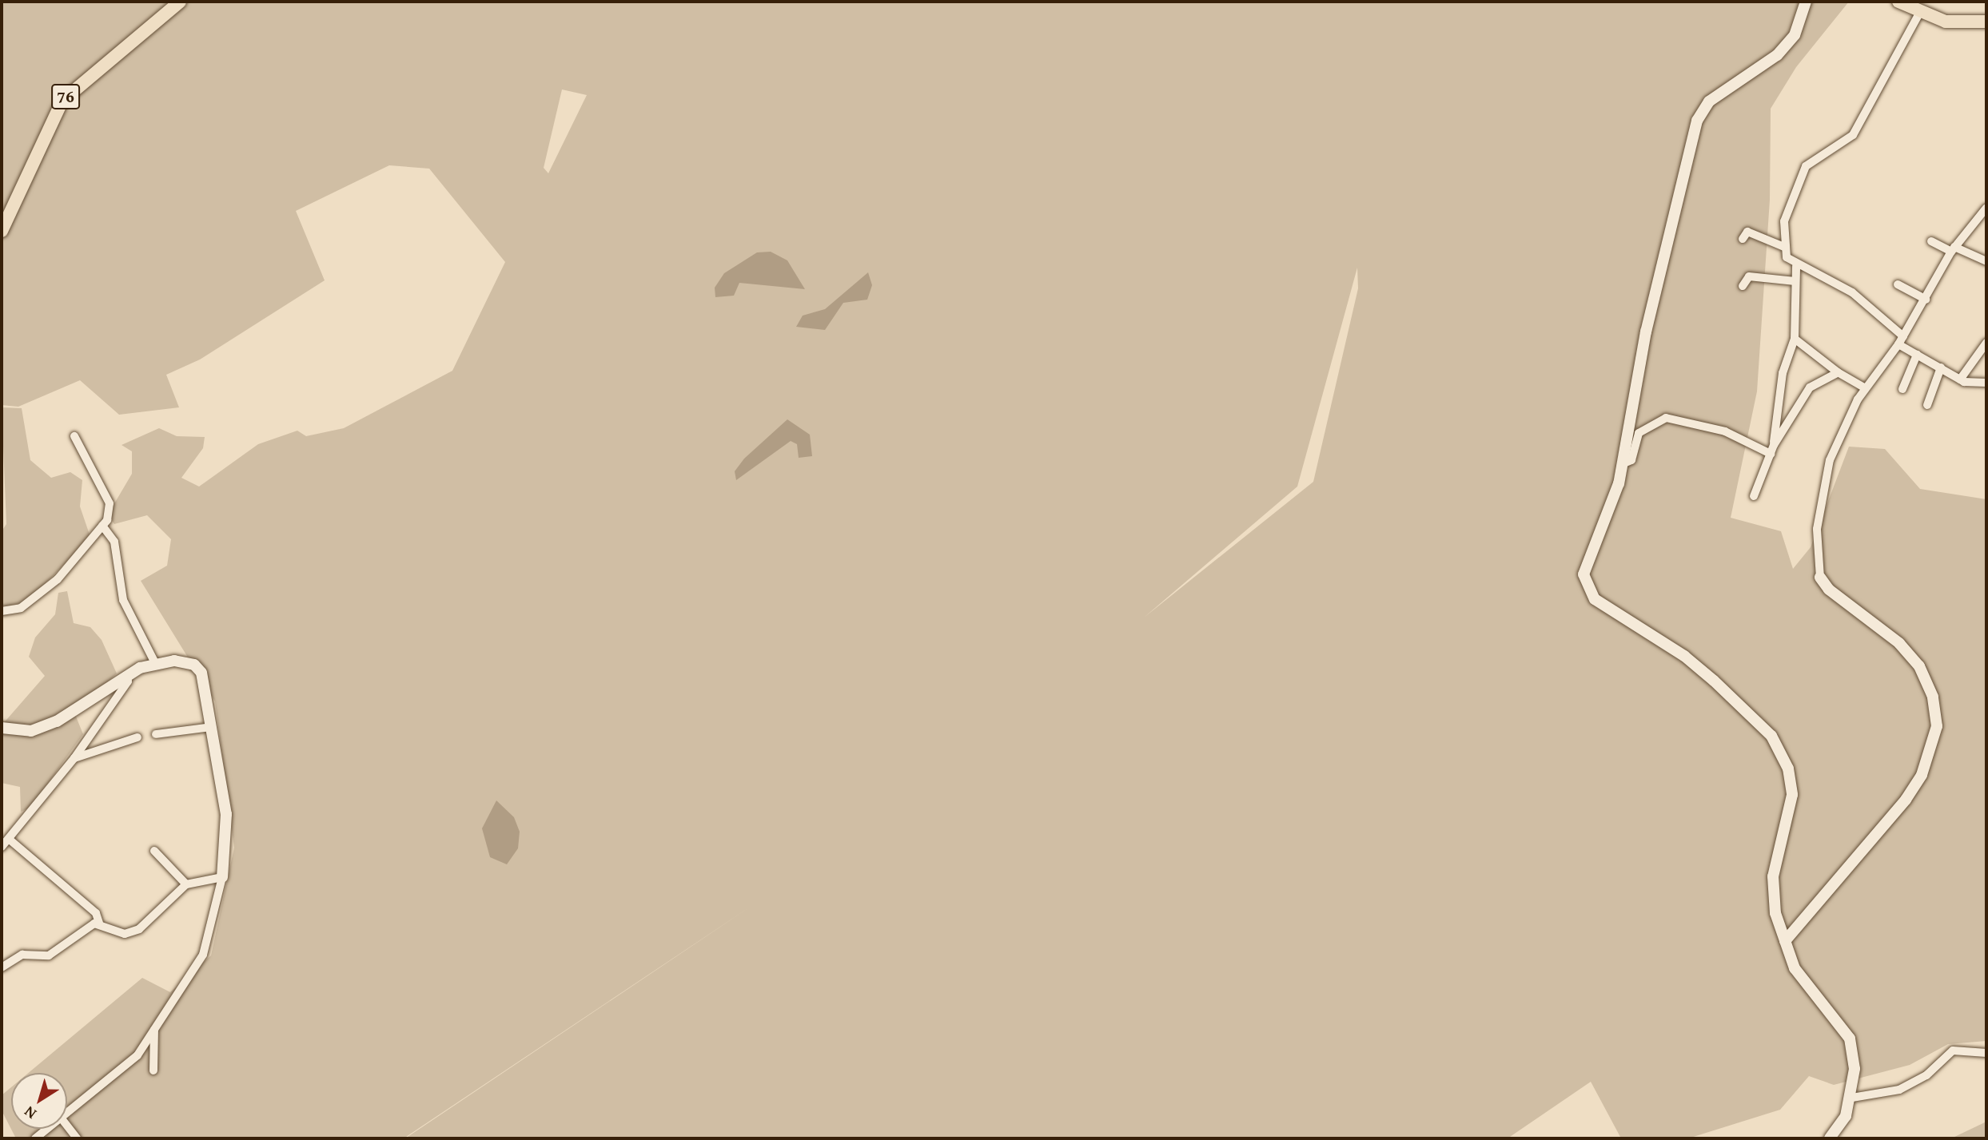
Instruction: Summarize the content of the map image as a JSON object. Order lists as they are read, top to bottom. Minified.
{"streets":{"main road":["76"]},"north":"bottom left"}
